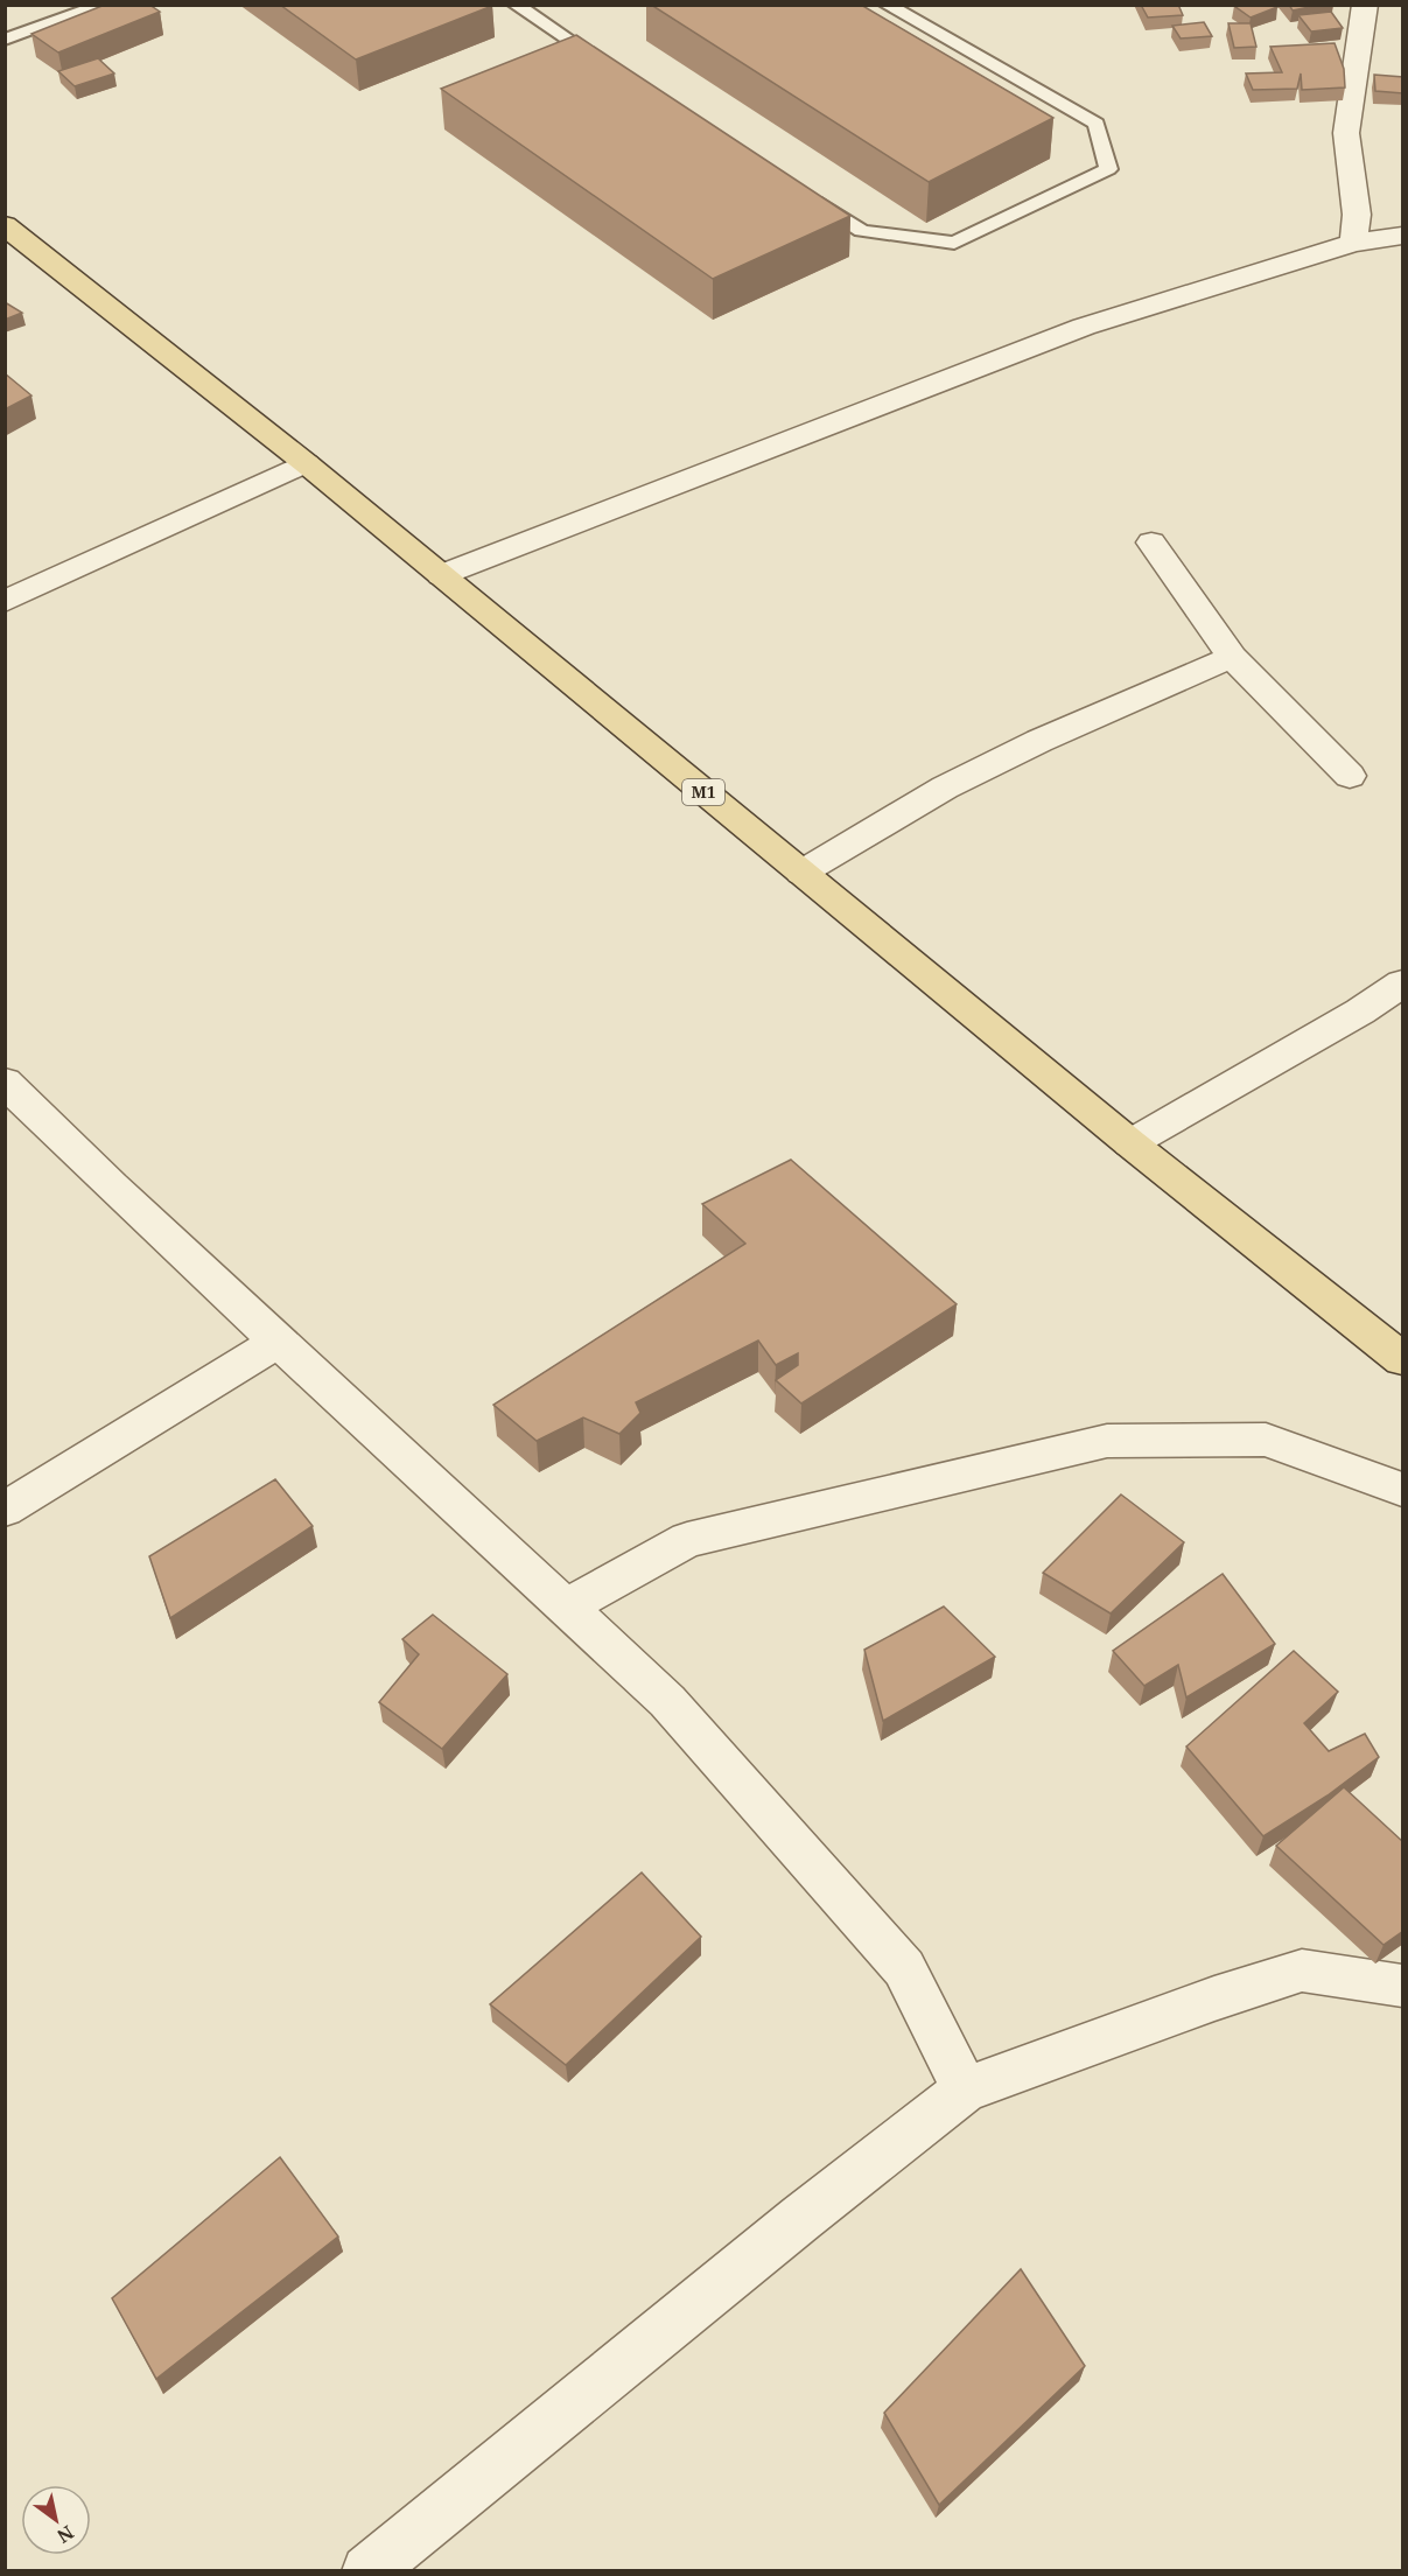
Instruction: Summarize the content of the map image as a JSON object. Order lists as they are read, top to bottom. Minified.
{"streets":{"main road":["M1"]},"north":"bottom right"}
